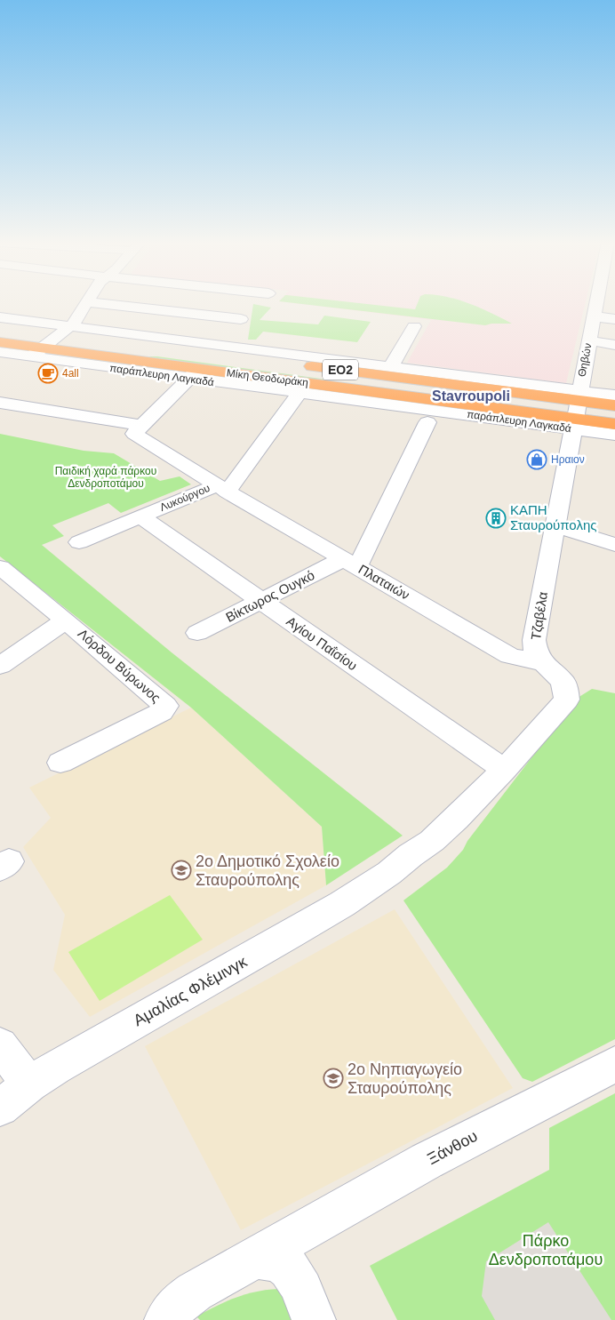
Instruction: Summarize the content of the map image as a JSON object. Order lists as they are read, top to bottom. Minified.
{"streets":{"highway":["ΕΟ2","Μίκη Θεοδωράκη"],"street":["Θηβών","παράπλευρη Λαγκαδά","Λυκούργου","Πλαταιών","Βίκτωρος Ουγκό","Τζαβέλα","Αγίου Παΐσίου","Λόρδου Βύρωνος","Αμαλίας Φλέμινγκ","Ξάνθου"]},"crossings":[["Θηβών","Μίκη Θεοδωράκη"],["Θηβών","Τζαβέλα"],["παράπλευρη Λαγκαδά","Μίκη Θεοδωράκη"],["παράπλευρη Λαγκαδά","Λυκούργου"],["παράπλευρη Λαγκαδά","Τζαβέλα"],["Μίκη Θεοδωράκη","Τζαβέλα"],["Λυκούργου","Πλαταιών"],["Λυκούργου","Αγίου Παΐσίου"],["Πλαταιών","Βίκτωρος Ουγκό"],["Πλαταιών","Τζαβέλα"],["Βίκτωρος Ουγκό","Αγίου Παΐσίου"],["Τζαβέλα","Αγίου Παΐσίου"],["Τζαβέλα","Αμαλίας Φλέμινγκ"]],"districts":["Stavroupoli"],"parks":["Παιδική χαρά πάρκου Δενδροποτάμου","Πάρκο Δενδροποτάμου"],"places":{"cafe":["4all"],"shop":["Ηραιον"],"building":["ΚΑΠΗ Σταυρούπολης"],"school or university":["2ο Δημοτικό Σχολείο Σταυρούπολης","2ο Νηπιαγωγείο Σταυρούπολης"]}}
